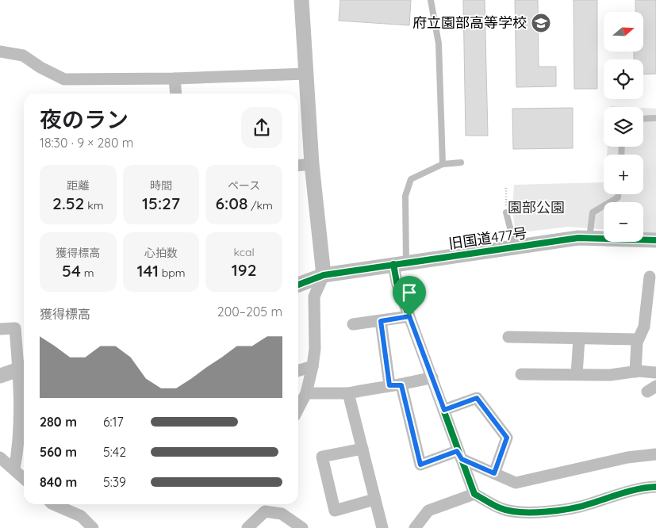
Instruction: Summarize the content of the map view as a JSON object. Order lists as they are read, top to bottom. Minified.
{"streets":{"street":["旧国道477号"]},"parks":["園部公園"],"places":{"school or university":["府立園部高等学校"]},"north":"right","page":{"map_buttons":["+","−"],"heading":["夜のラン","18:30 · 9 × 280 m"],"stats":[["距離","2.52 km"],["時間","15:27"],["ペース","6:08 /km"],["獲得標高","54 m"],["心拍数","141 bpm"],["kcal","192"]],"chart":["獲得標高","200–205 m"],"list":[{"name":"280 m","note":"6:17"},{"name":"560 m","note":"5:42"},{"name":"840 m","note":"5:39"}]}}
